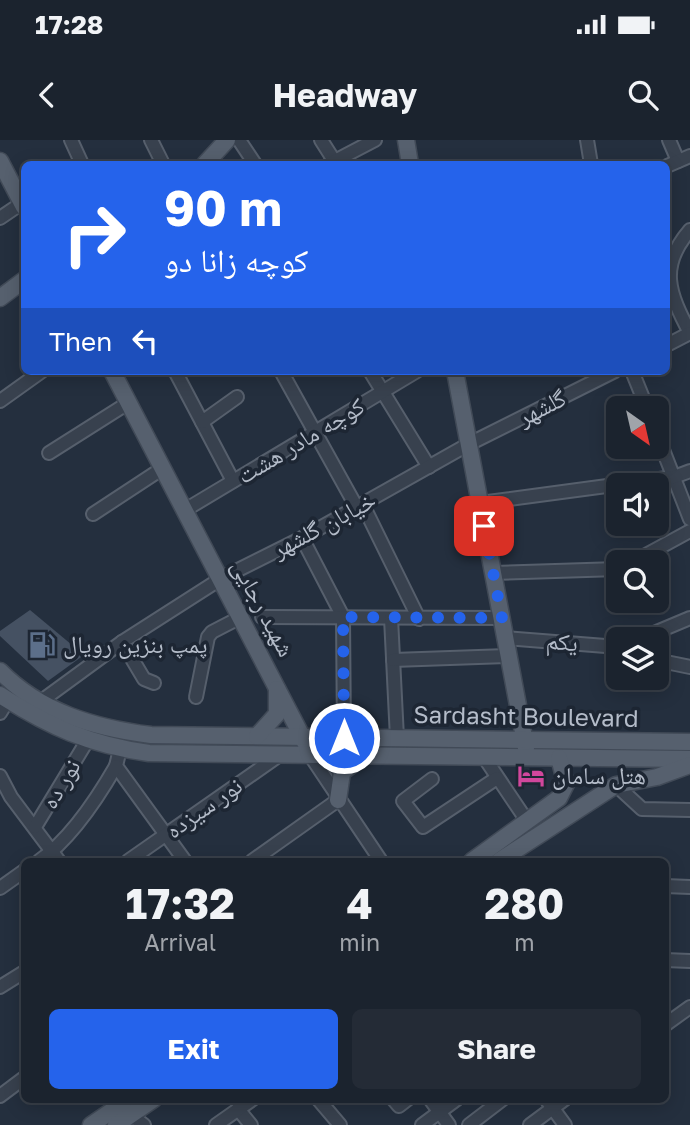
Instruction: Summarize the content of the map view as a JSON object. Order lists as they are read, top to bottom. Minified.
{"streets":{"main road":["شهید رجایی","Sardasht Boulevard"],"street":["گلشهر","کوچه مادر هشت","خیابان گلشهر","یکم","نور ده","نور سیزده"]},"crossings":[["گلشهر","خیابان گلشهر"],["کوچه مادر هشت","شهید رجایی"],["خیابان گلشهر","شهید رجایی"],["خیابان گلشهر","Sardasht Boulevard"],["شهید رجایی","Sardasht Boulevard"],["Sardasht Boulevard","نور ده"],["Sardasht Boulevard","نور سیزده"]],"places":{"fuel station":["پمپ بنزین رویال"],"hotel":["هتل سامان"]},"north":"bottom right","page":{"status":"17:28","header":"Headway","turn":["90 m","کوچه زانا دو"],"then":"Then","eta":["17:32","Arrival","4","min","280","m"],"buttons":["Exit","Share"]}}
